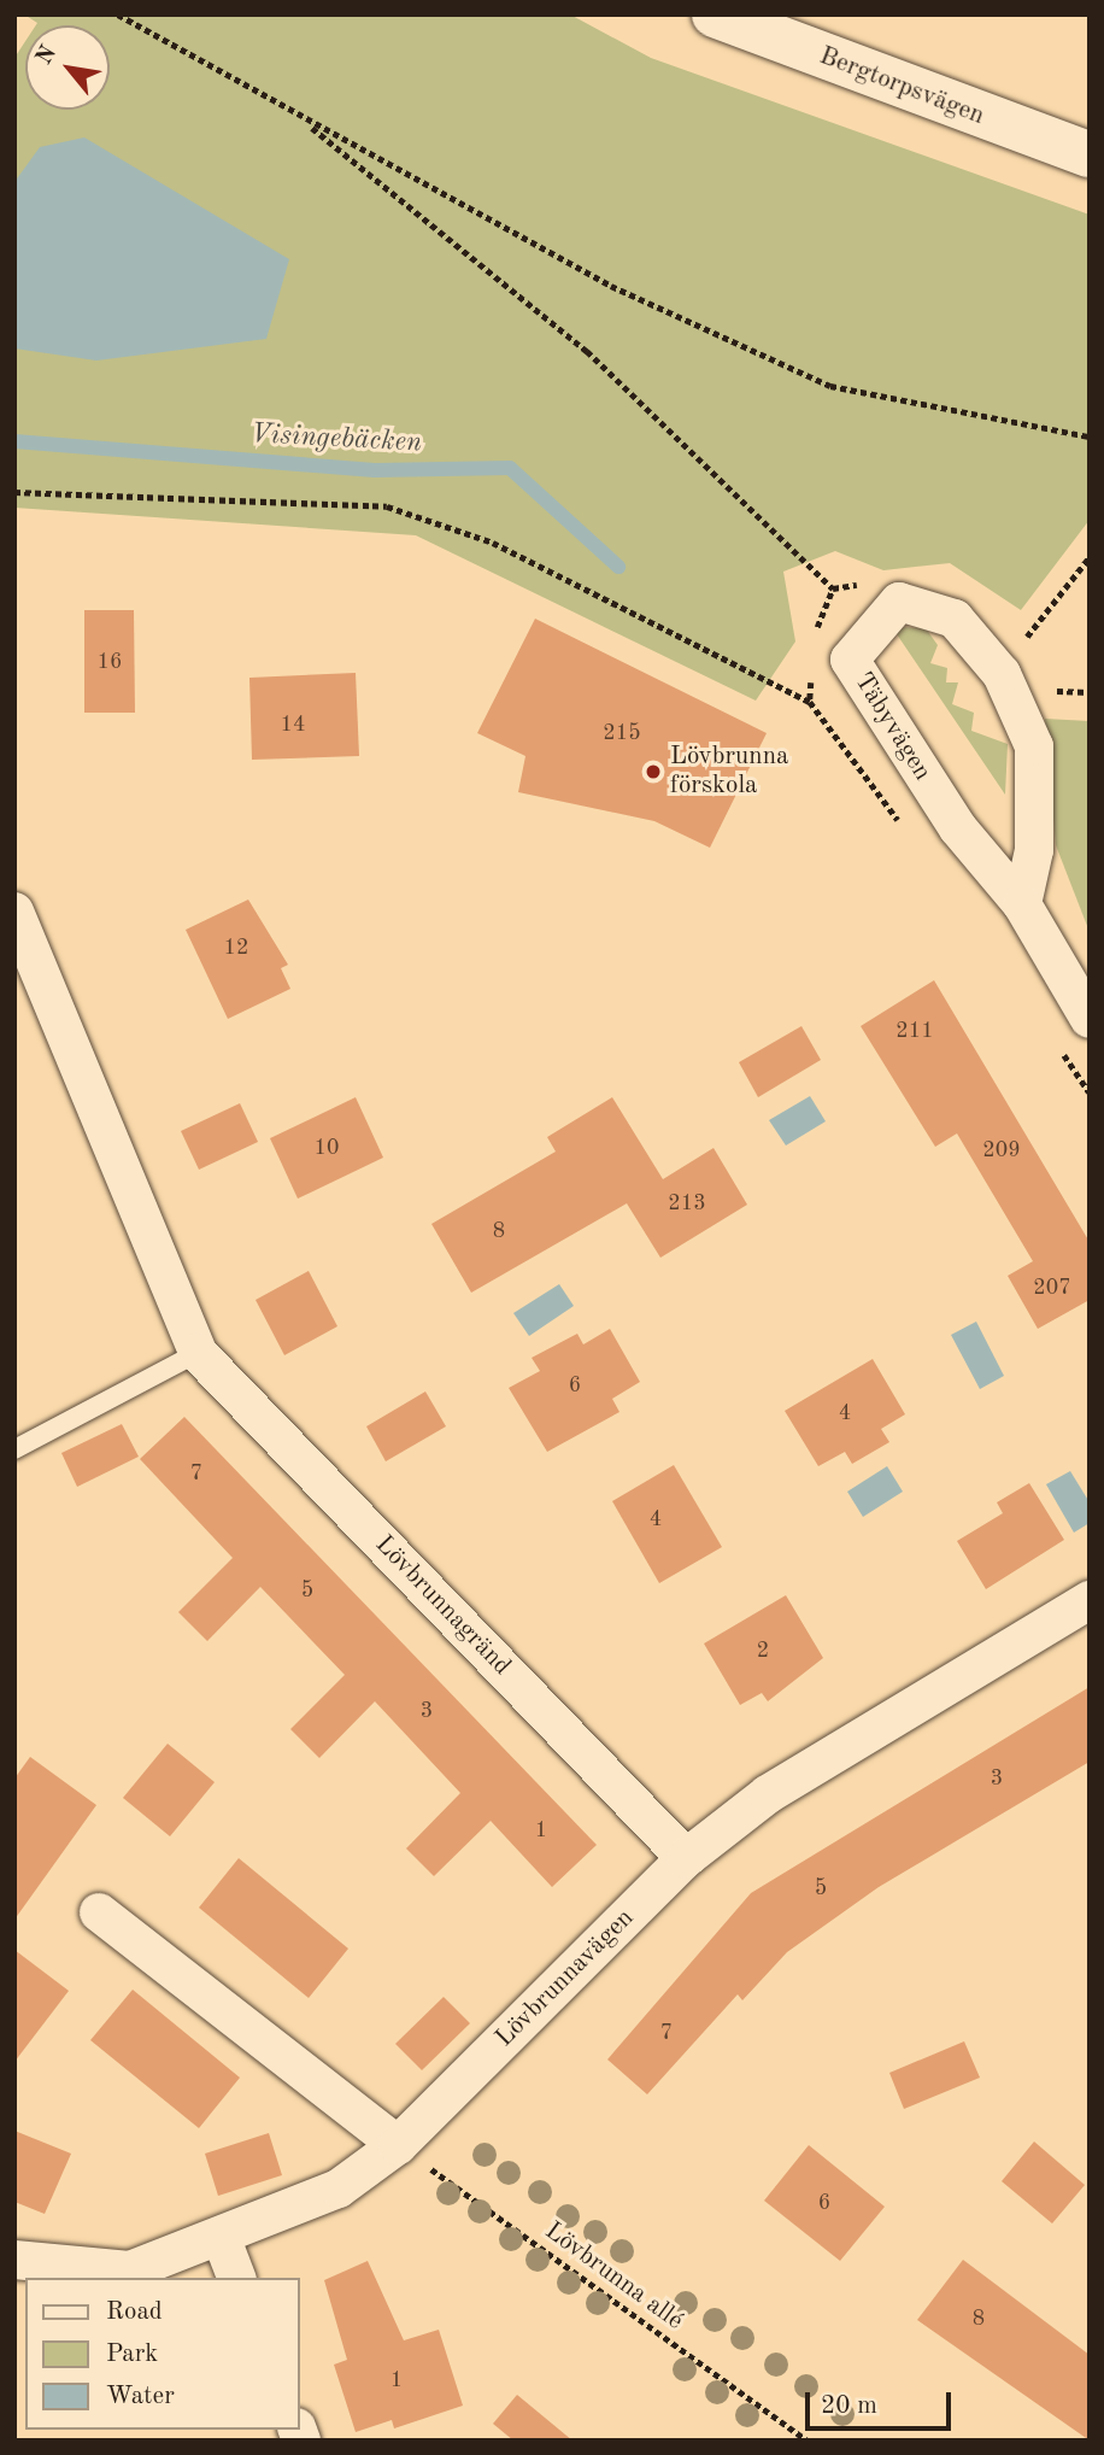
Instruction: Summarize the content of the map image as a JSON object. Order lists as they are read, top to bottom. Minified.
{"streets":{"main road":["Bergtorpsvägen"],"street":["Täbyvägen","Lövbrunnagränd","Lövbrunnavägen"],"path":["Lövbrunna allé"]},"crossings":[["Lövbrunnagränd","Lövbrunnavägen"],["Lövbrunnavägen","Lövbrunna allé"]],"water":["Visingebäcken"],"places":["Lövbrunna förskola"],"house_numbers":["16","14","215","12","211","10","209","213","8","207","6","4","7","4","5","2","3","3","1","5","7","6","8","1"],"legend":["Road","Park","Water"],"scale_bar":"20 m","north":"top left"}
